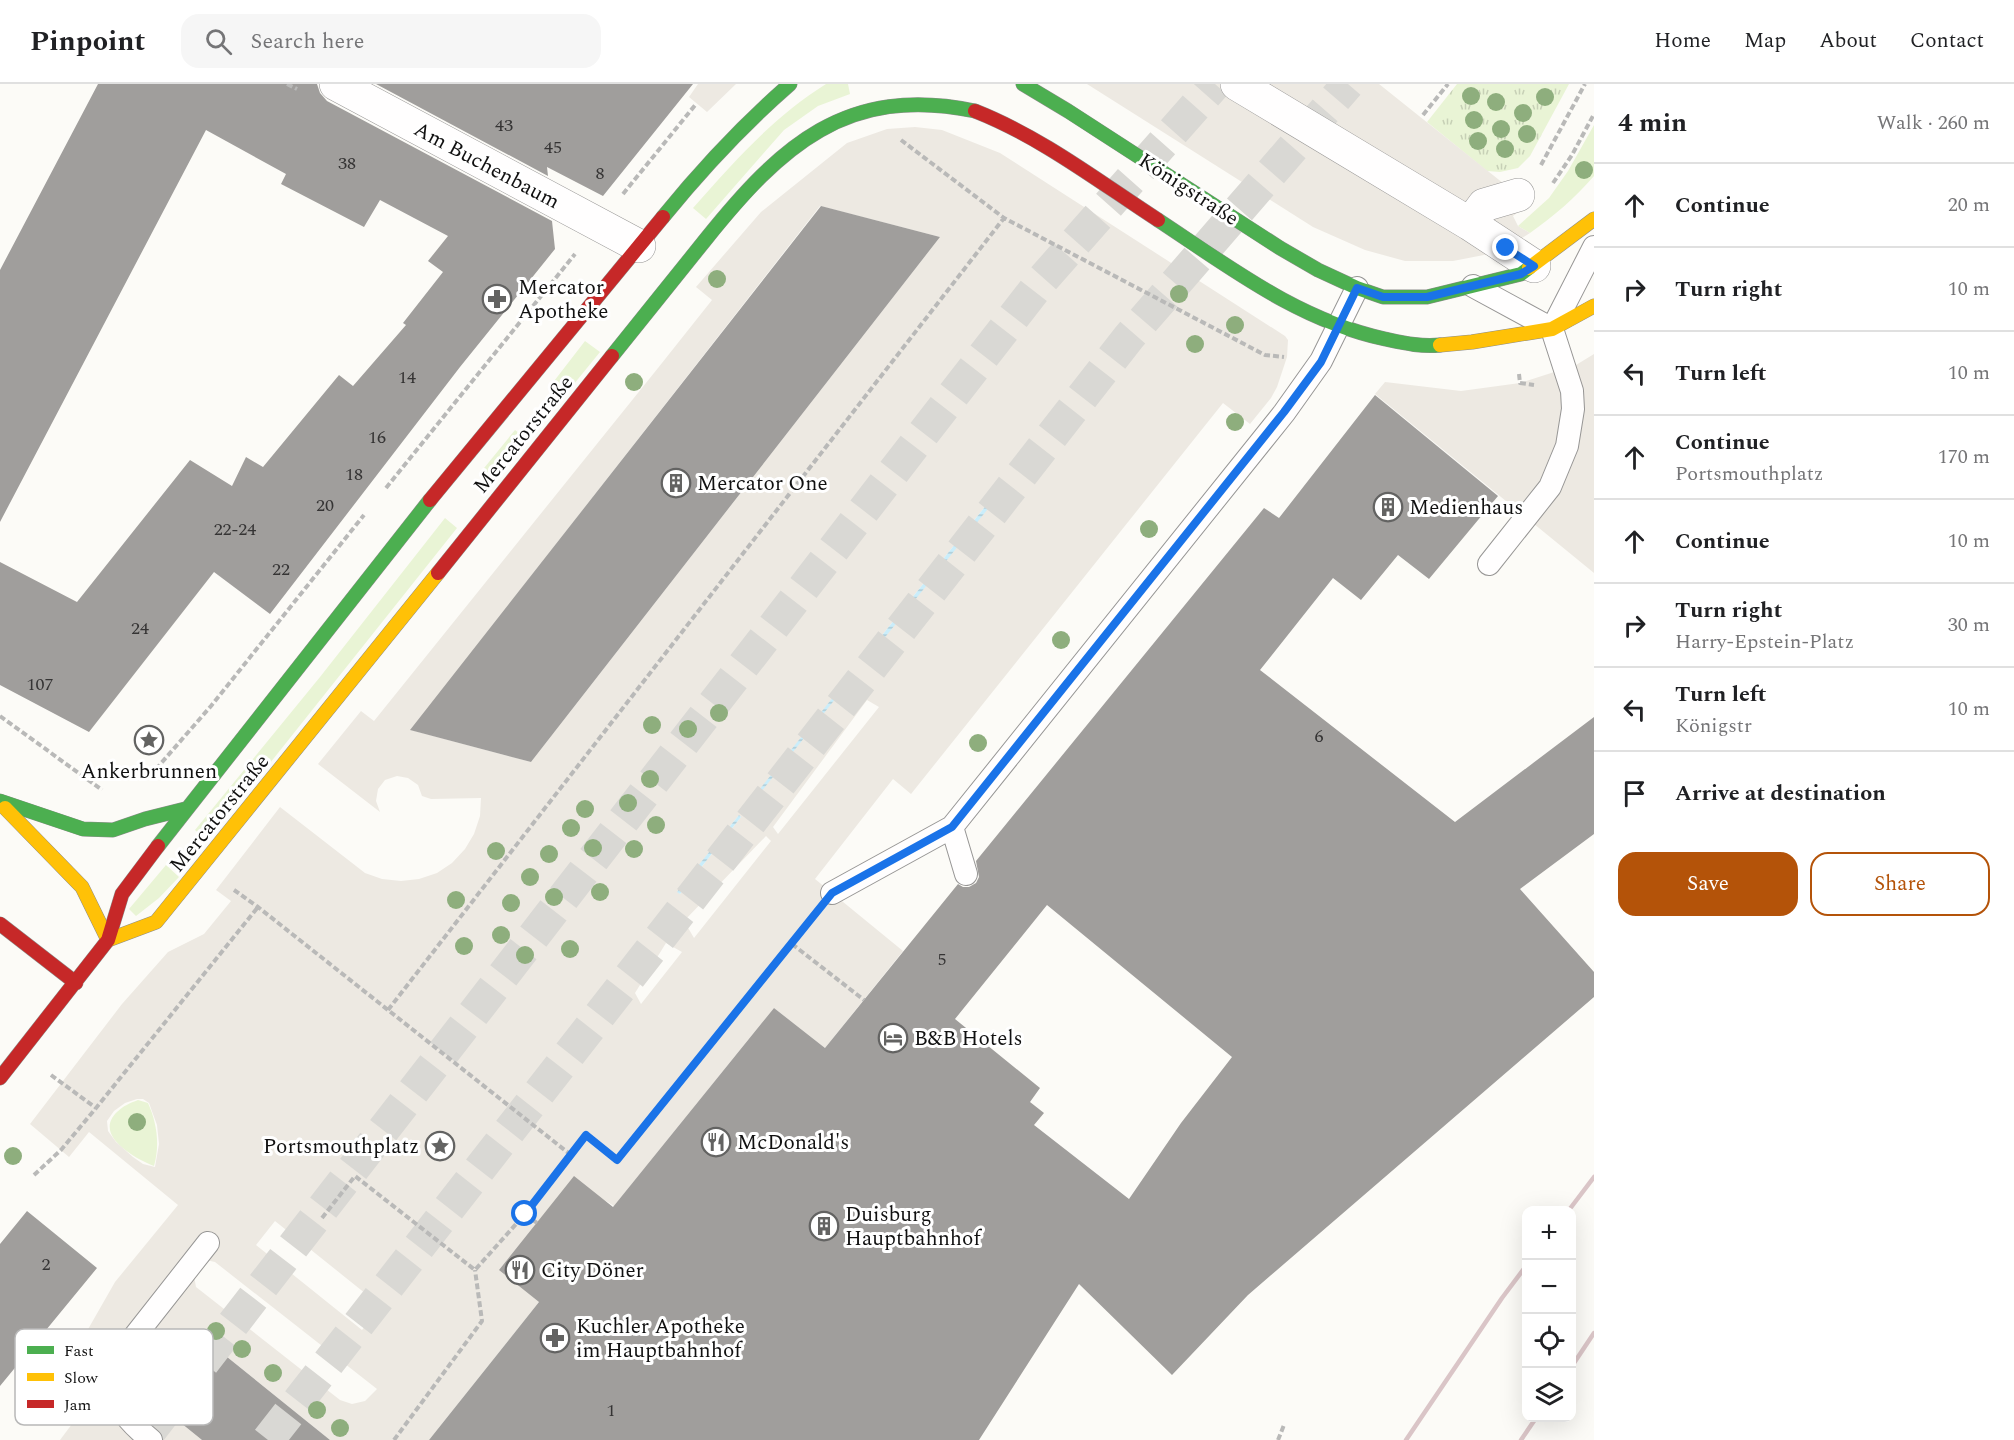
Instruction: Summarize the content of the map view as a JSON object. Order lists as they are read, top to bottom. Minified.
{"streets":{"main road":["Königstraße","Mercatorstraße"],"street":["Am Buchenbaum"]},"crossings":[["Am Buchenbaum","Mercatorstraße"],["Königstraße","Mercatorstraße"]],"places":{"pharmacy":["Mercator Apotheke","Kuchler Apotheke im Hauptbahnhof"],"building":["Mercator One","Medienhaus","Duisburg Hauptbahnhof"],"place":["Ankerbrunnen","Portsmouthplatz"],"hotel":["B&B Hotels"],"restaurant":["McDonald's","City Döner"]},"house_numbers":["43","45","38","8","14","16","18","20","22-24","22","24","107","6","5","2","1"],"legend":["Fast","Slow","Jam"],"page":{"header":"Pinpoint","search":"Search here","nav":["Home","Map","About","Contact"],"heading":["4 min","Walk · 260 m"],"list":[["Continue","20 m"],["Turn right","10 m"],["Turn left","10 m"],["Continue","Portsmouthplatz","170 m"],["Continue","10 m"],["Turn right","Harry-Epstein-Platz","30 m"],["Turn left","Königstr","10 m"],"Arrive at destination"],"buttons":["Save","Share"],"map_buttons":["+","−"]}}
